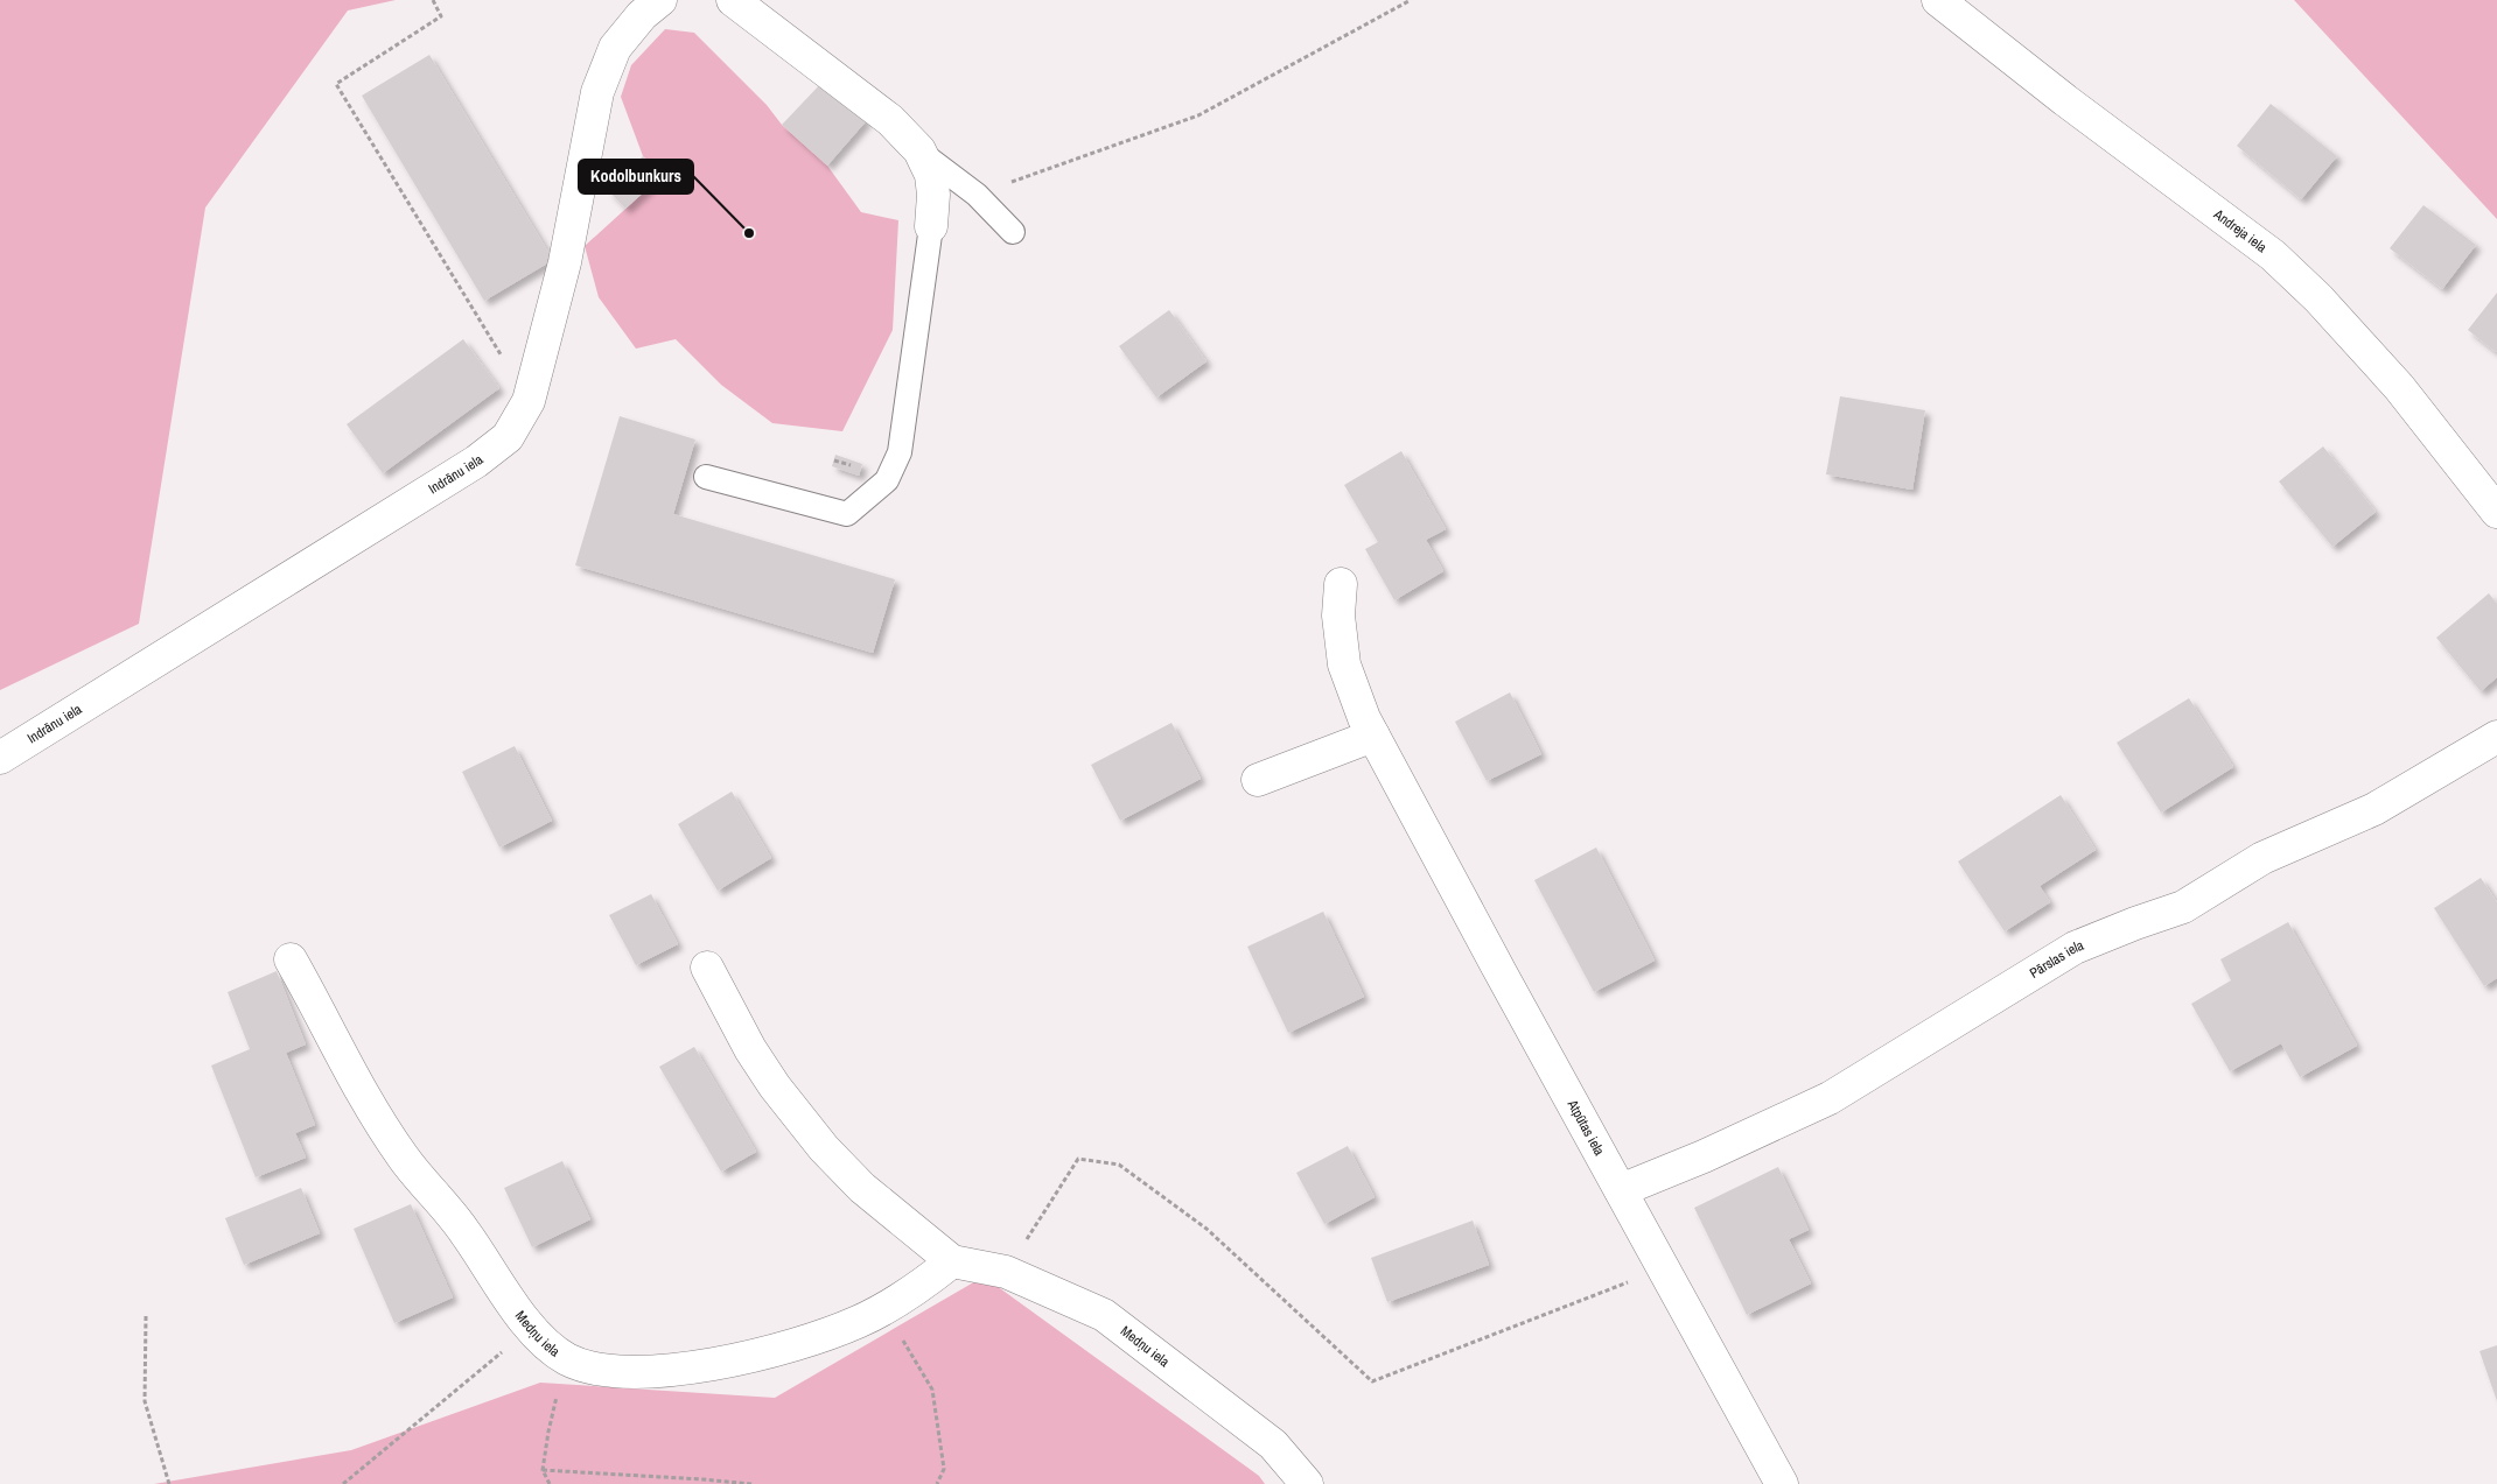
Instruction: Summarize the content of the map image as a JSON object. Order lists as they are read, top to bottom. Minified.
{"streets":{"street":["Andreja iela","Indrānu iela","Pārslas iela","Atpūtas iela","Medņu iela"]},"crossings":[["Pārslas iela","Atpūtas iela"]],"places":["Kodolbunkurs"]}
